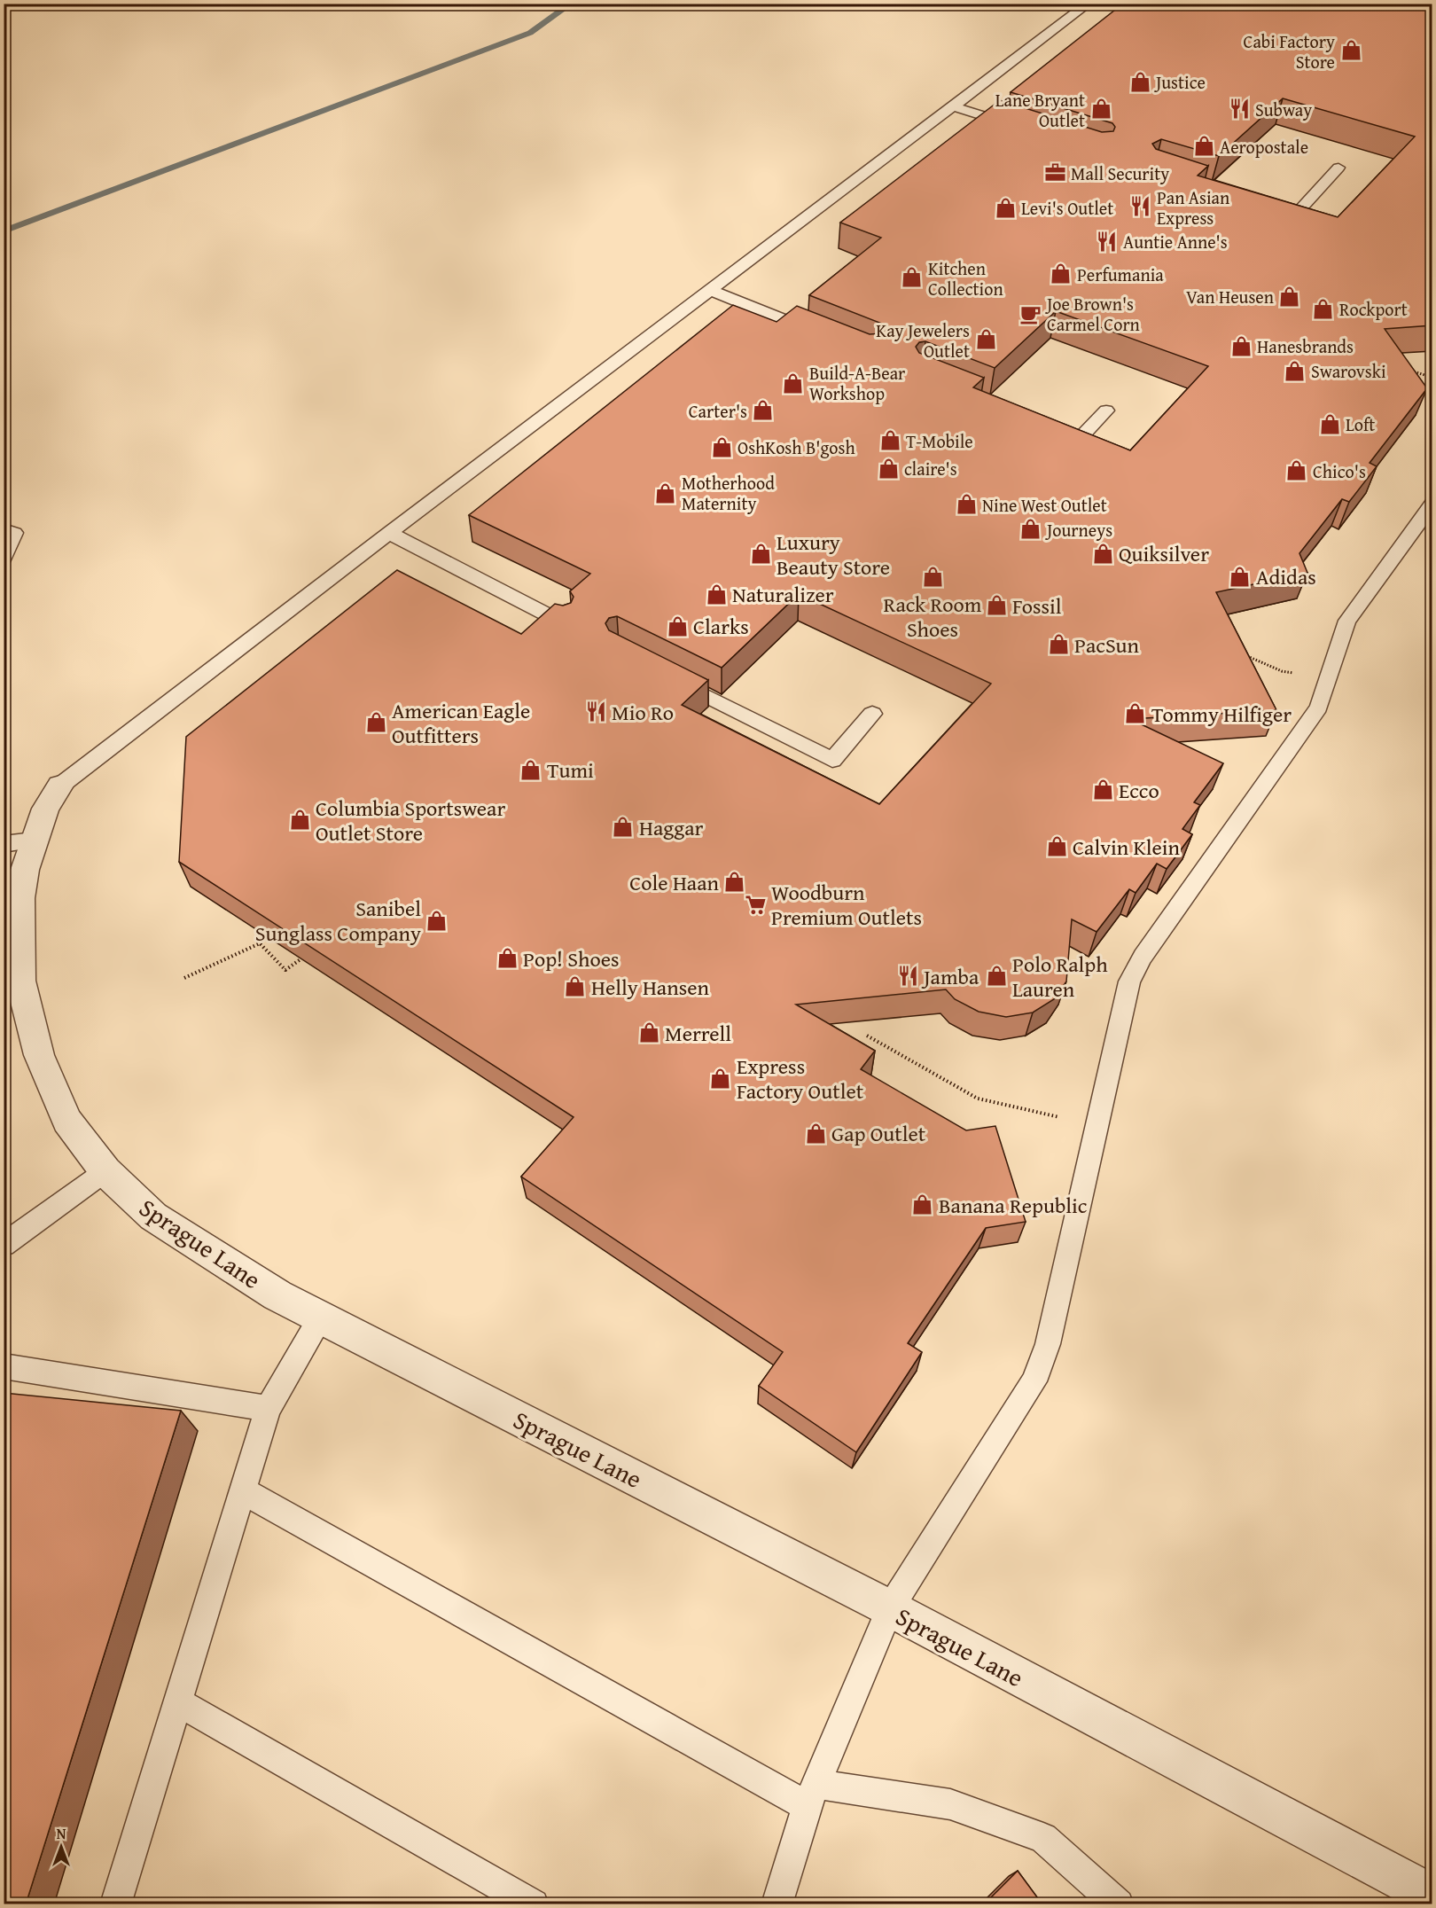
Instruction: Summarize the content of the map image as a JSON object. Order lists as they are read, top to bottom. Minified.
{"streets":{"street":["Sprague Lane"]},"places":{"shop":["Cabi Factory Store","Justice","Lane Bryant Outlet","Aeropostale","Levi's Outlet","Perfumania","Kitchen Collection","Van Heusen","Rockport","Kay Jewelers Outlet","Hanesbrands","Swarovski","Build-A-Bear Workshop","Carter's","Loft","T-Mobile","OshKosh B'gosh","claire's","Chico's","Motherhood Maternity","Nine West Outlet","Journeys","Quiksilver","Luxury Beauty Store","Adidas","Rack Room Shoes","Naturalizer","Fossil","Clarks","PacSun","Tommy Hilfiger","American Eagle Outfitters","Tumi","Ecco","Columbia Sportswear Outlet Store","Haggar","Calvin Klein","Cole Haan","Sanibel Sunglass Company","Pop! Shoes","Polo Ralph Lauren","Helly Hansen","Merrell","Express Factory Outlet","Gap Outlet","Banana Republic"],"restaurant":["Subway","Pan Asian Express","Auntie Anne's","Mio Ro","Jamba"],"office":["Mall Security"],"cafe":["Joe Brown's Carmel Corn"],"supermarket":["Woodburn Premium Outlets"]},"north":"top"}
